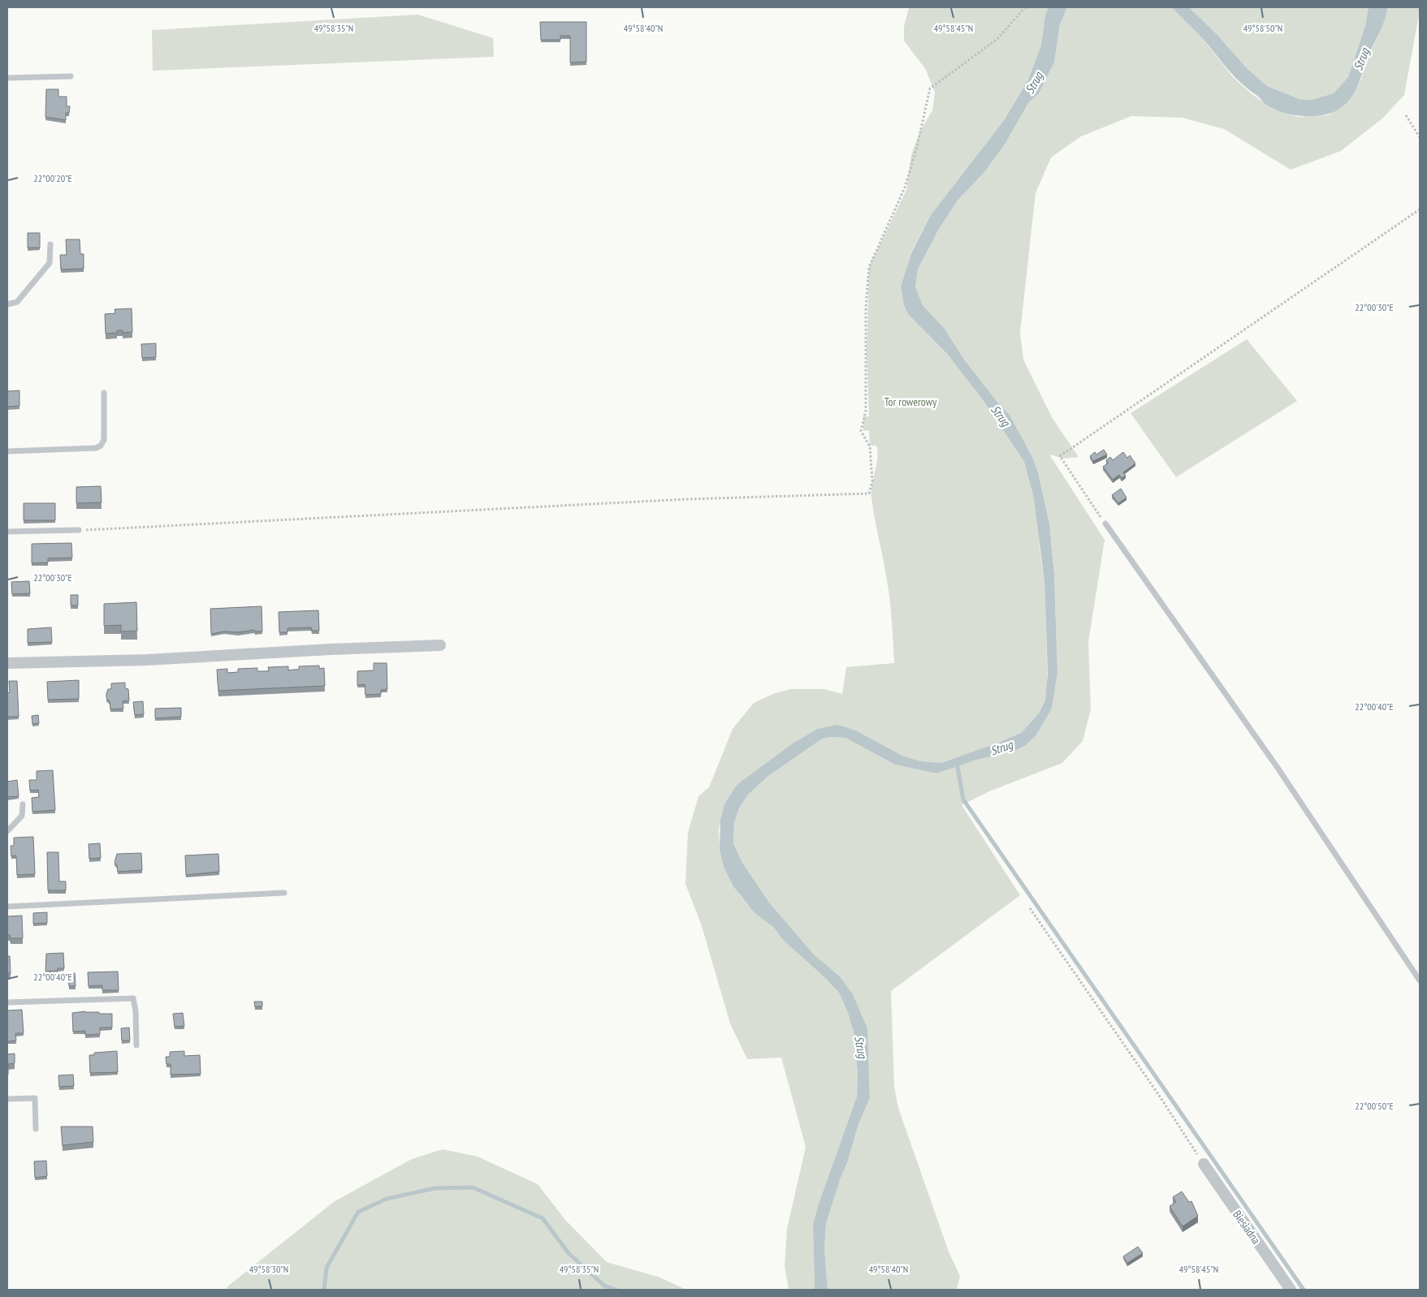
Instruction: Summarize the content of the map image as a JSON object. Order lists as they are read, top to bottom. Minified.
{"streets":{"street":["Biesiadna"]},"water":["Strug"],"parks":["Tor rowerowy"],"coordinates":["49°58'35\"N","49°58'40\"N","49°58'45\"N","49°58'50\"N","22°00'20\"E","22°00'30\"E","22°00'40\"E","22°00'50\"E","49°58'30\"N"]}
